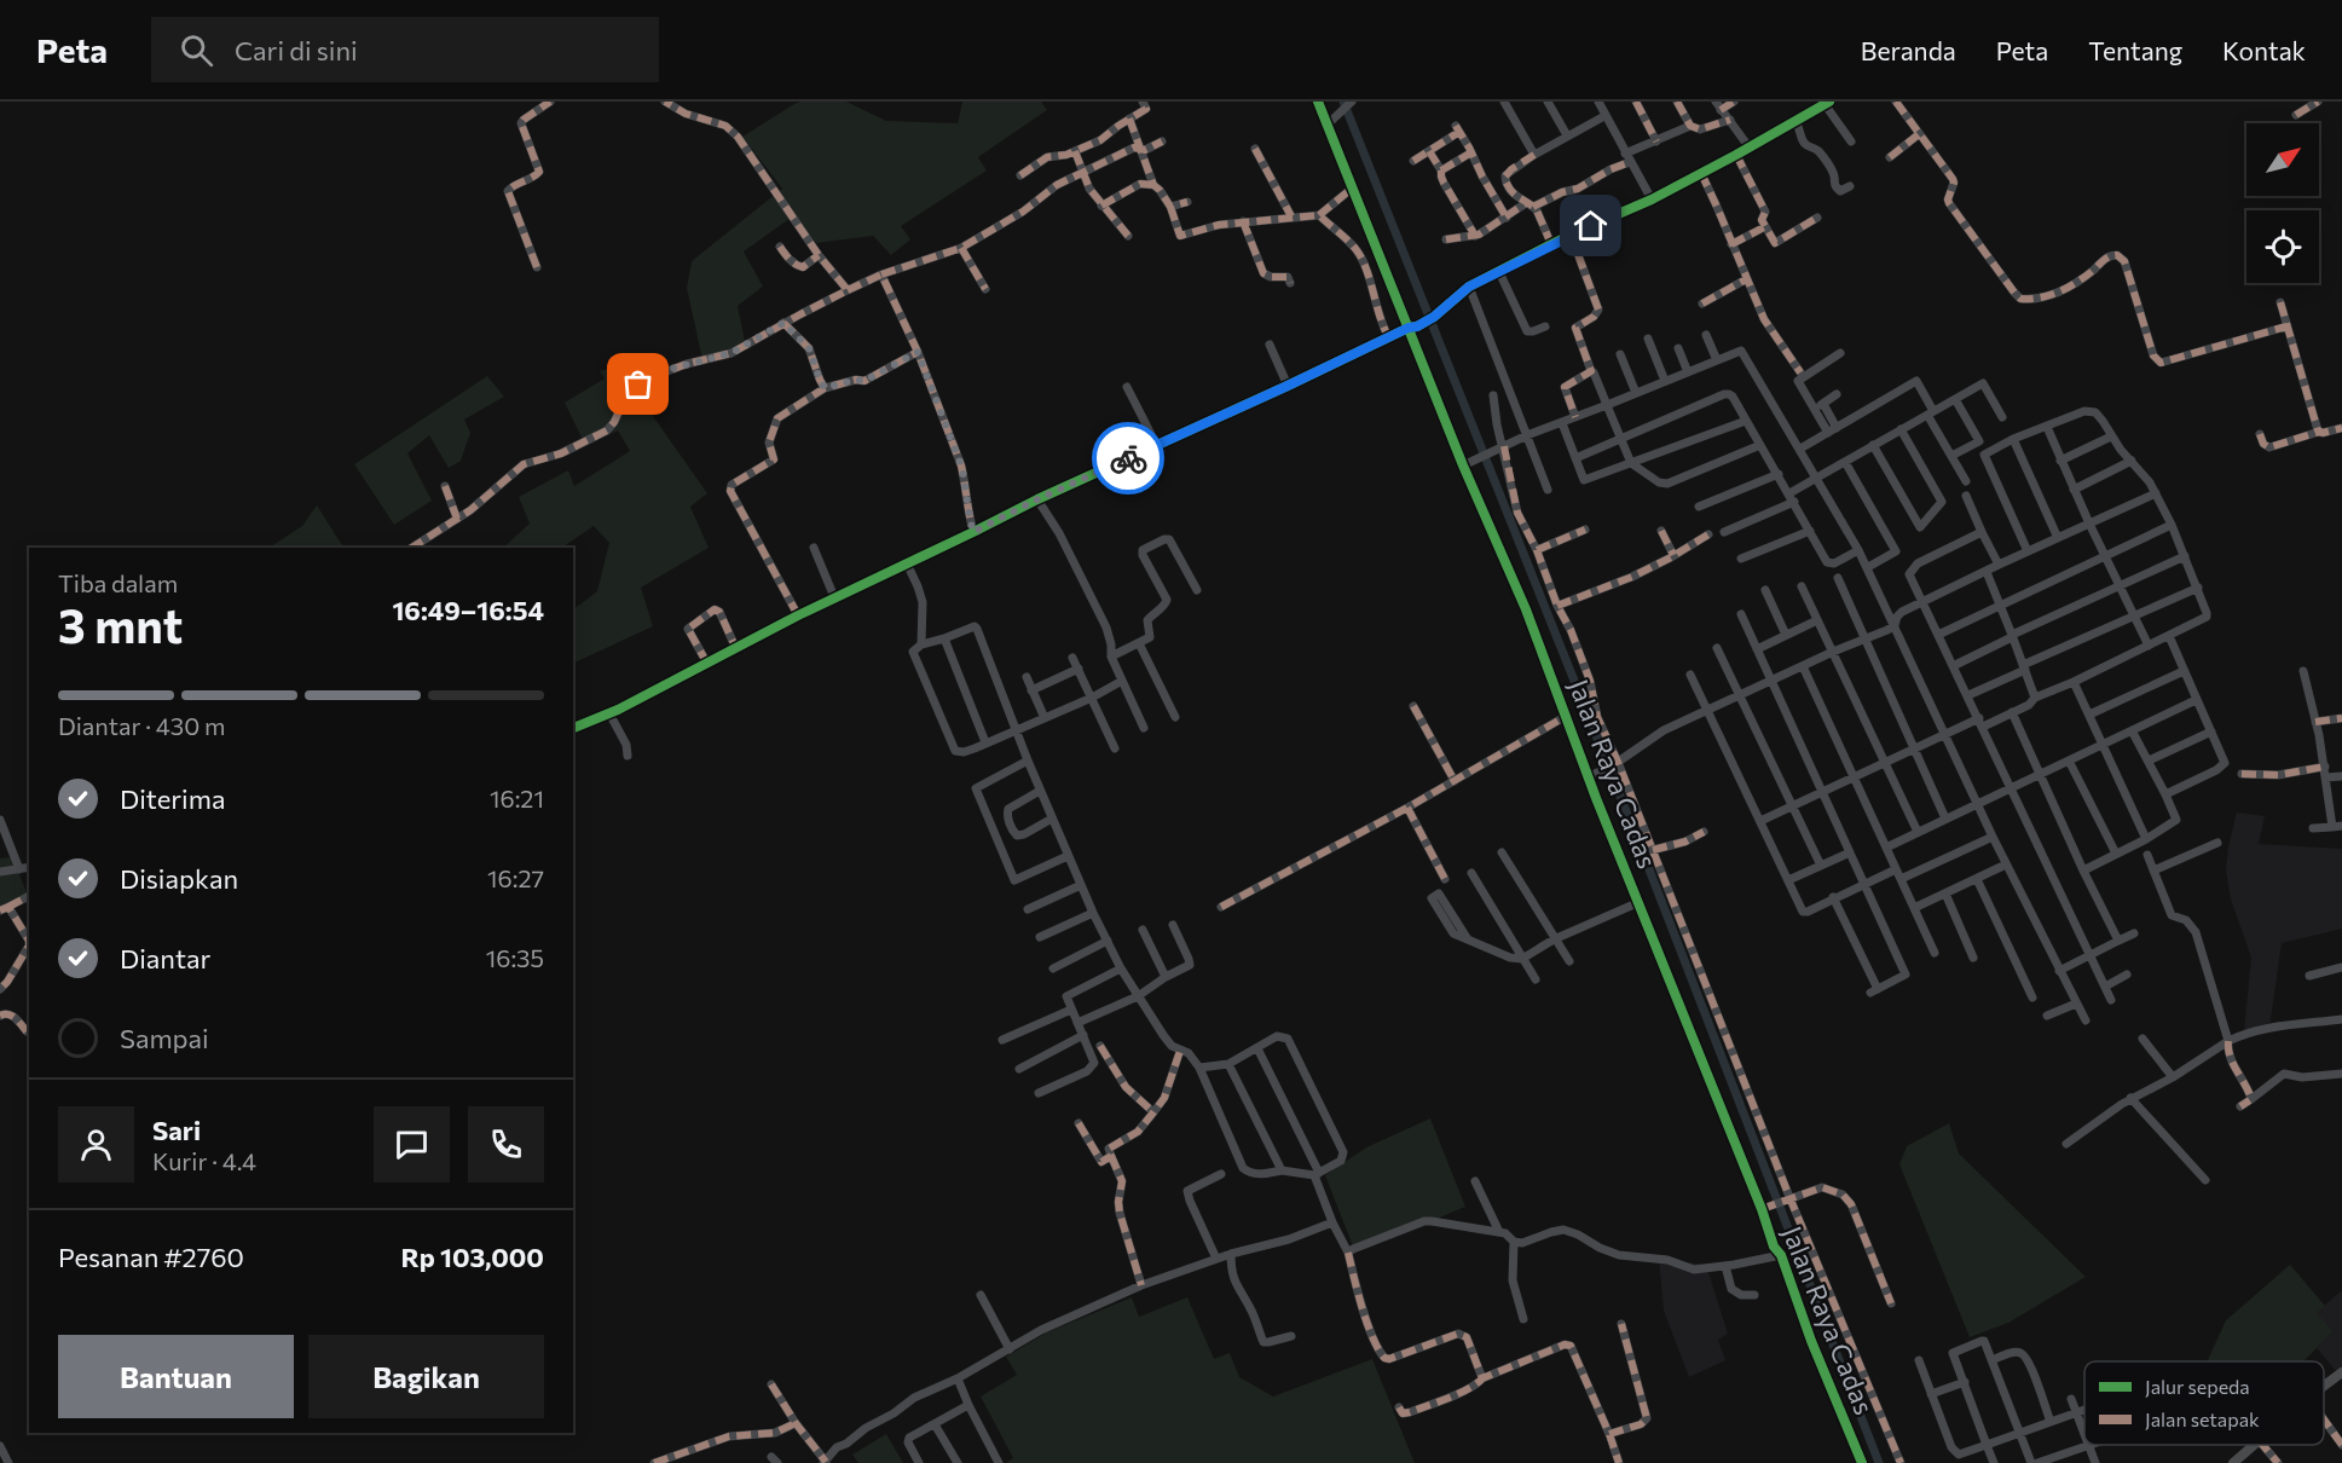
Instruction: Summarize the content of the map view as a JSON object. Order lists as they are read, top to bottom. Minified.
{"streets":{"street":["Jalan Raya Cadas"]},"legend":["Jalur sepeda","Jalan setapak"],"north":"top right","page":{"header":"Peta","search":"Cari di sini","nav":["Beranda","Peta","Tentang","Kontak"],"heading":["3 mnt","Tiba dalam","16:49–16:54"],"panel":["Sari","Kurir · 4.4","Pesanan #2760","Rp 103,000"],"bar":"Diantar · 430 m","list":[["Diterima","16:21"],["Disiapkan","16:27"],["Diantar","16:35"],"Sampai"],"buttons":["Bantuan","Bagikan"]}}
